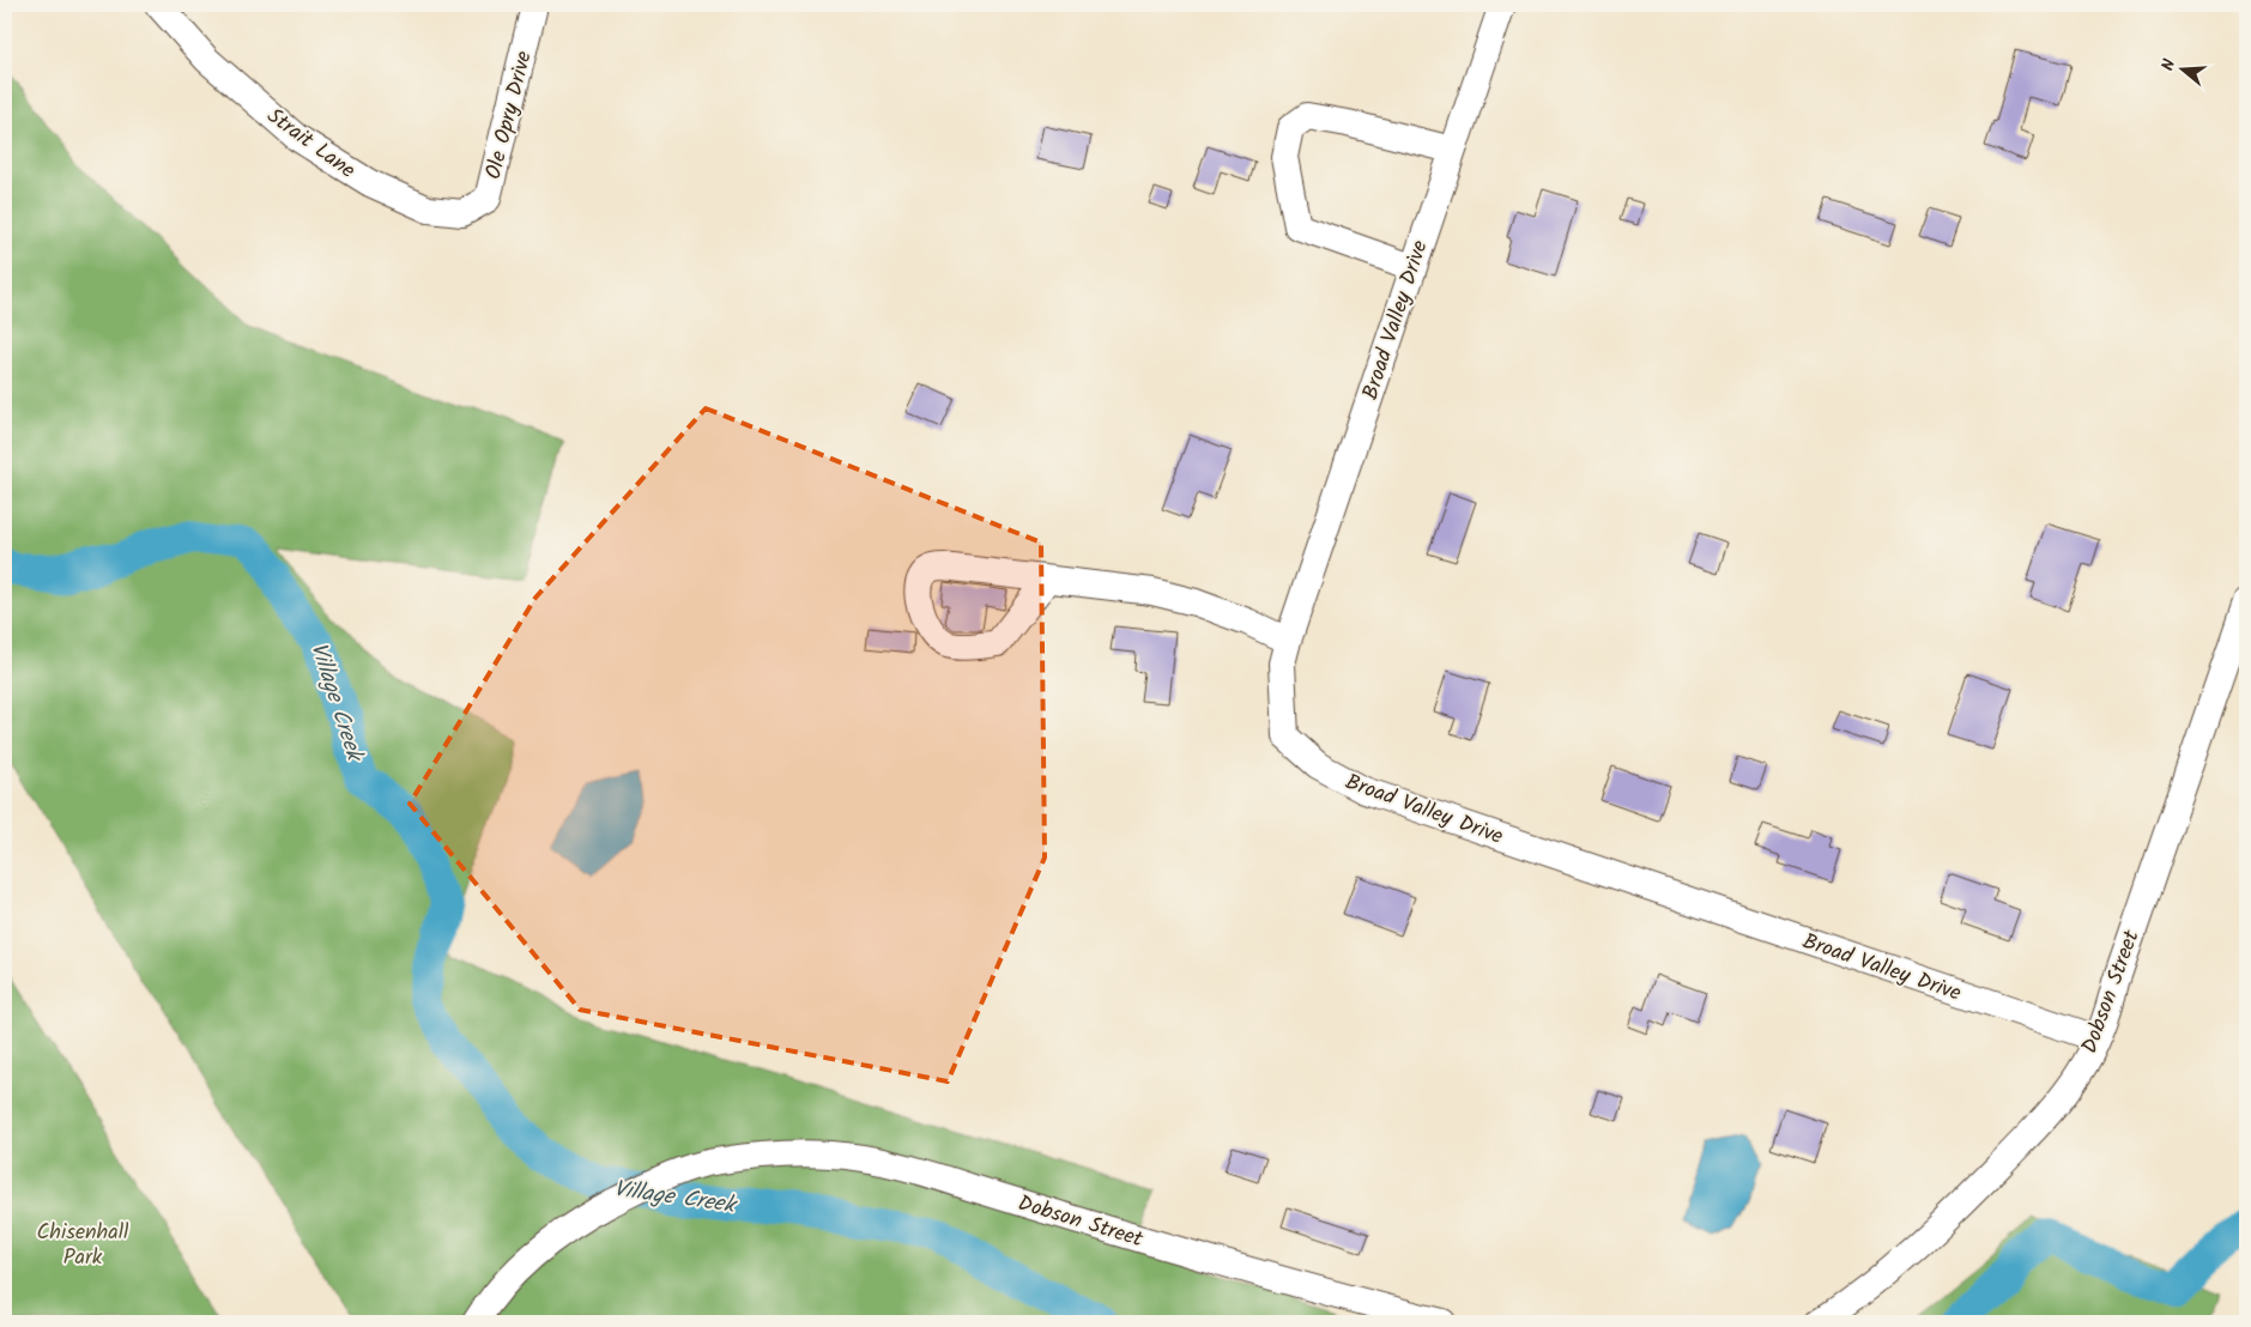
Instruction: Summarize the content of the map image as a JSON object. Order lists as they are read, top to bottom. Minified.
{"streets":{"street":["Ole Opry Drive","Strait Lane","Broad Valley Drive","Dobson Street"]},"crossings":[["Ole Opry Drive","Strait Lane"],["Broad Valley Drive","Dobson Street"]],"water":["Village Creek"],"parks":["Chisenhall Park"],"north":"left"}
